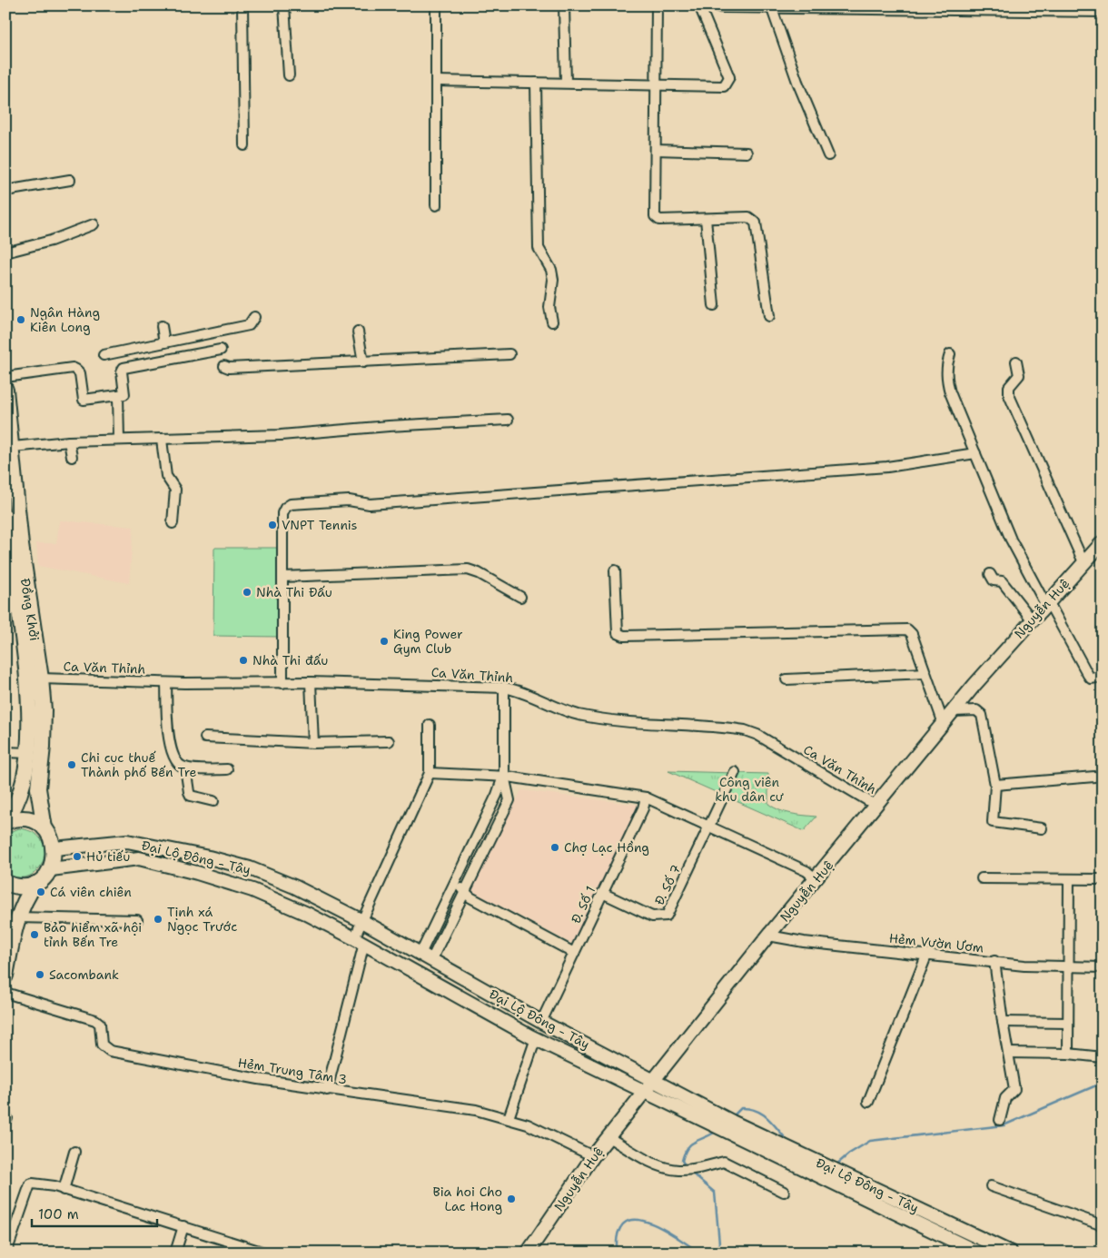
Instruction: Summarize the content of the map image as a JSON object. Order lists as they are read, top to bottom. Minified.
{"streets":{"main road":["Đồng Khởi"],"street":["Nguyễn Huệ","Ca Văn Thỉnh","Đại Lộ Đông - Tây","Đ. Số 7","Đ. Số 1","Hẻm Vườn Ươm","Hẻm Trung Tâm 3"]},"crossings":[["Nguyễn Huệ","Ca Văn Thỉnh"],["Nguyễn Huệ","Đại Lộ Đông - Tây"],["Nguyễn Huệ","Hẻm Vườn Ươm"],["Nguyễn Huệ","Hẻm Trung Tâm 3"],["Đồng Khởi","Ca Văn Thỉnh"],["Đồng Khởi","Đại Lộ Đông - Tây"],["Đại Lộ Đông - Tây","Đ. Số 1"],["Đ. Số 7","Đ. Số 1"]],"parks":["Công viên khu dân cư"],"places":["Ngân Hàng Kiên Long","VNPT Tennis","Nhà Thi Đấu","King Power Gym Club","Nhà Thi đấu","Chi cục thuế Thành phố Bến Tre","Chợ Lạc Hồng","Hủ tiếu","Cá viên chiên","Tịnh xá Ngọc Trước","Bảo hiểm xã hội tỉnh Bến Tre","Sacombank","Bia hoi Cho Lac Hong"],"scale_bar":"100 m"}
